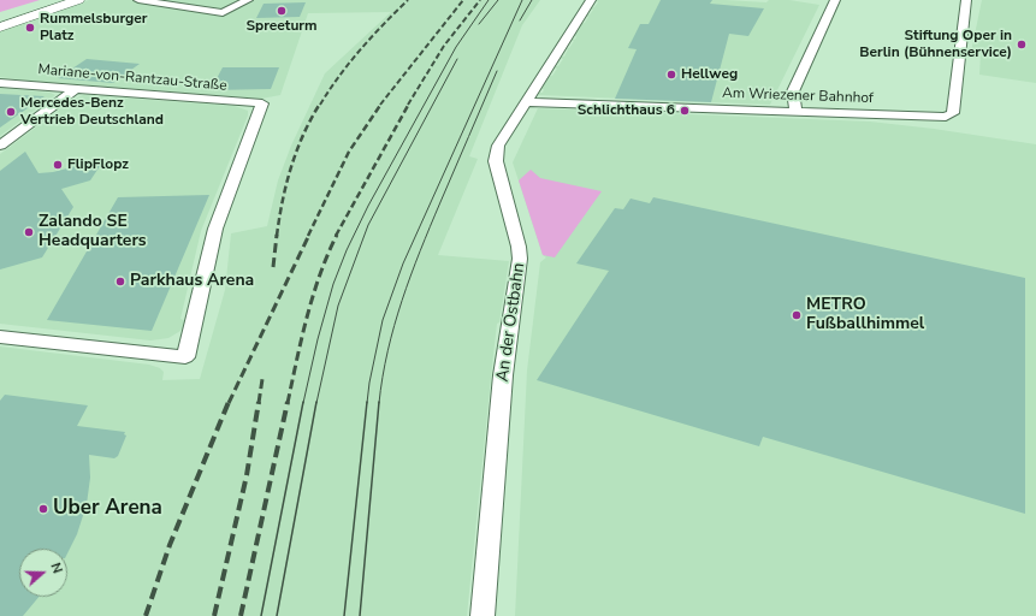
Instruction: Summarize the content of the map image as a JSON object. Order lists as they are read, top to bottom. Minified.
{"streets":{"street":["Mariane-von-Rantzau-Straße","Am Wriezener Bahnhof","An der Ostbahn"]},"crossings":[["Am Wriezener Bahnhof","An der Ostbahn"]],"places":["Spreeturm","Rummelsburger Platz","Stiftung Oper in Berlin (Bühnenservice)","Hellweg","Schlichthaus 6","Mercedes-Benz Vertrieb Deutschland","FlipFlopz","Zalando SE Headquarters","Parkhaus Arena","METRO Fußballhimmel","Uber Arena"],"north":"right"}
